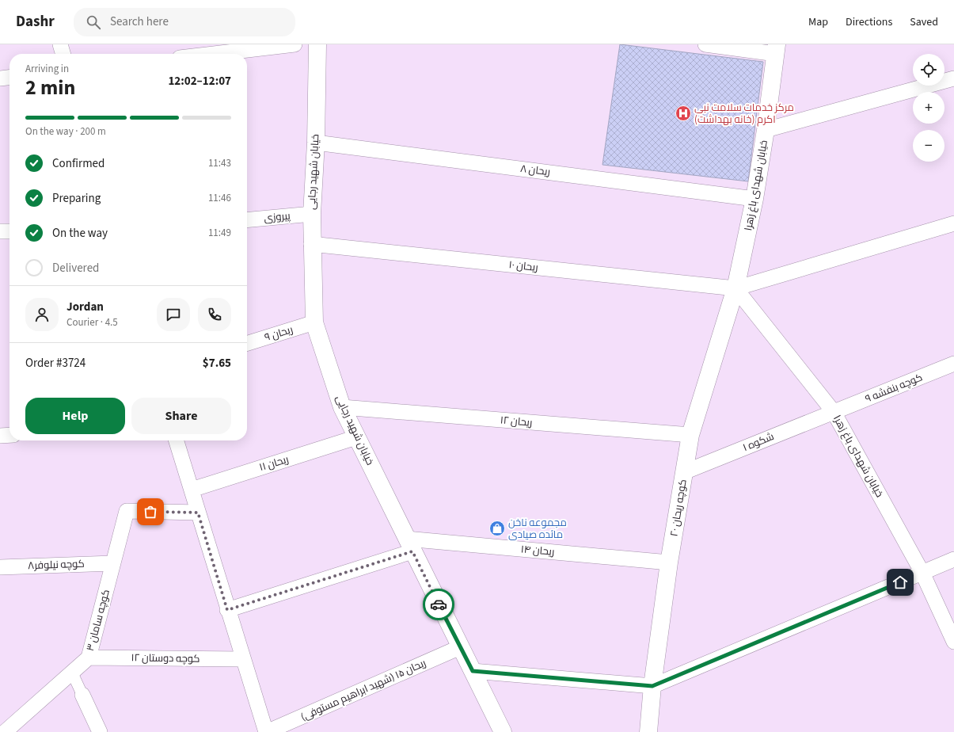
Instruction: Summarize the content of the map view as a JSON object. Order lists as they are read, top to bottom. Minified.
{"streets":{"street":["ریحان ۸","خیابان شهید رجایی","خیابان شهدای باغ‌ زهرا","پیروزی","ریحان ۱۰","ریحان ۹","کوچه بنفشه ۹","ریحان ۱۲","شکوه ۱","خیابان شهدای باغ زهرا","ریحان ۱۱","کوچه ریحان ۲۰","ریحان ۱۴","کوچه نیلوفر۸","کوچه سامان ۳","کوچه دوستان ۱۲","ریحان ۱۵ (شهید ابراهیم مستوفی)"]},"crossings":[["ریحان ۸","خیابان شهید رجایی"],["ریحان ۸","خیابان شهدای باغ‌ زهرا"],["خیابان شهید رجایی","پیروزی"],["خیابان شهید رجایی","ریحان ۱۰"],["خیابان شهید رجایی","ریحان ۹"],["خیابان شهید رجایی","ریحان ۱۲"],["خیابان شهید رجایی","ریحان ۱۱"],["خیابان شهید رجایی","ریحان ۱۴"],["خیابان شهید رجایی","ریحان ۱۵ (شهید ابراهیم مستوفی)"],["خیابان شهدای باغ‌ زهرا","ریحان ۱۰"],["خیابان شهدای باغ‌ زهرا","خیابان شهدای باغ زهرا"],["خیابان شهدای باغ‌ زهرا","کوچه ریحان ۲۰"],["ریحان ۱۰","خیابان شهدای باغ زهرا"],["ریحان ۱۰","کوچه ریحان ۲۰"],["کوچه بنفشه ۹","شکوه ۱"],["کوچه بنفشه ۹","خیابان شهدای باغ زهرا"],["ریحان ۱۲","کوچه ریحان ۲۰"],["شکوه ۱","خیابان شهدای باغ زهرا"],["شکوه ۱","کوچه ریحان ۲۰"],["خیابان شهدای باغ زهرا","کوچه ریحان ۲۰"],["کوچه ریحان ۲۰","ریحان ۱۴"],["کوچه نیلوفر۸","کوچه سامان ۳"],["کوچه سامان ۳","کوچه دوستان ۱۲"]],"places":{"hospital":["مرکز خدمات سلامت نبی اکرم (خانه بهداشت)"],"shop":["مجموعه ناخن مائده صیادی"]},"page":{"header":"Dashr","search":"Search here","nav":["Map","Directions","Saved"],"map_buttons":["+","−"],"heading":["2 min","Arriving in","12:02–12:07"],"panel":["Jordan","Courier · 4.5","Order #3724","$7.65"],"bar":"On the way · 200 m","list":[["Confirmed","11:43"],["Preparing","11:46"],["On the way","11:49"],"Delivered"],"buttons":["Help","Share"]}}
